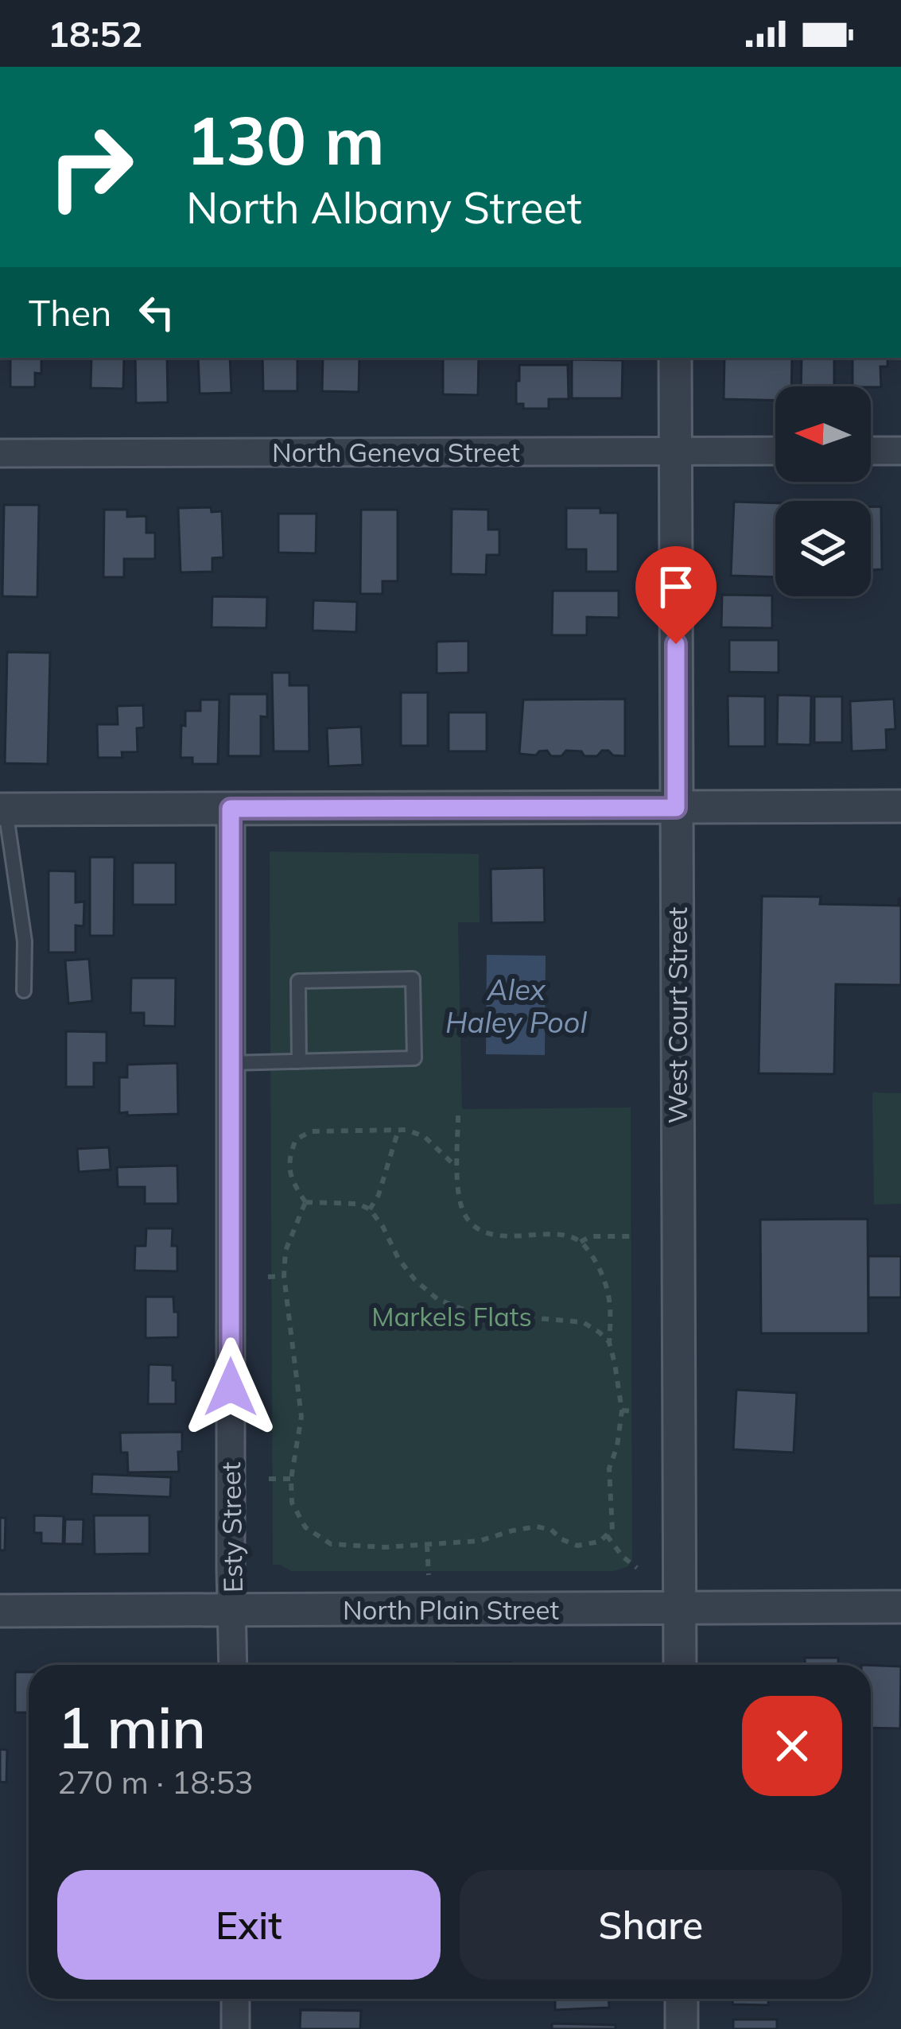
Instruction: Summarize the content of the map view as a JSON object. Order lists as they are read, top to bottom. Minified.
{"streets":{"street":["North Geneva Street","West Court Street","Esty Street","North Plain Street"]},"crossings":[["North Geneva Street","West Court Street"],["West Court Street","North Plain Street"],["Esty Street","North Plain Street"]],"water":["Alex Haley Pool"],"parks":["Markels Flats"],"north":"left","page":{"status":"18:52","turn":["130 m","North Albany Street"],"then":"Then","heading":["1 min","270 m · 18:53"],"buttons":["Exit","Share"]}}
